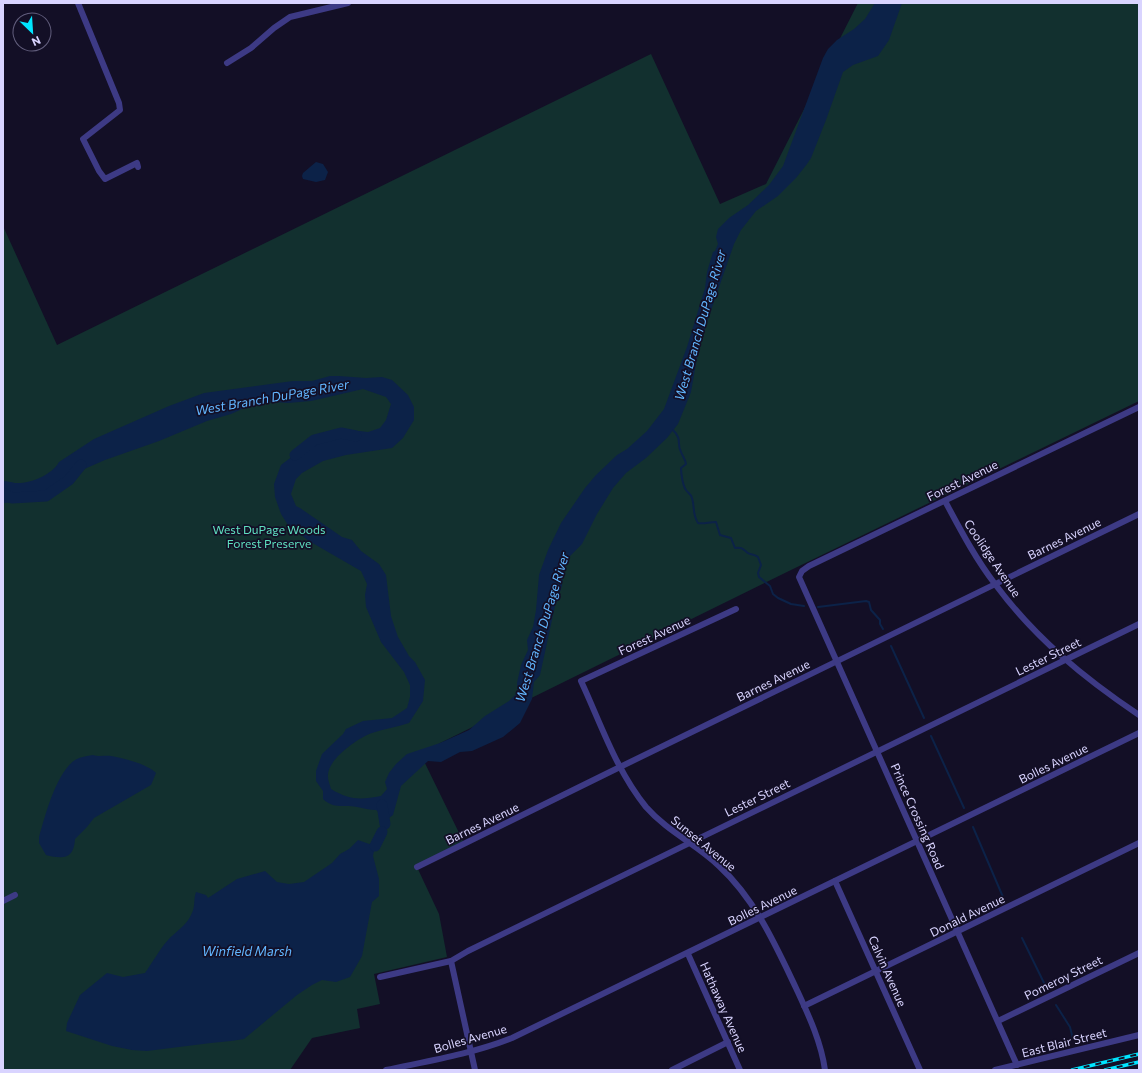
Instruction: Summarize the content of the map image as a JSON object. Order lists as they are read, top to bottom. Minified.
{"streets":{"street":["Forest Avenue","Barnes Avenue","Coolidge Avenue","Lester Street","Bolles Avenue","Prince Crossing Road","Sunset Avenue","Donald Avenue","Calvin Avenue","Pomeroy Street","Hathaway Avenue","East Blair Street"]},"crossings":[["Forest Avenue","Coolidge Avenue"],["Forest Avenue","Prince Crossing Road"],["Forest Avenue","Sunset Avenue"],["Barnes Avenue","Coolidge Avenue"],["Barnes Avenue","Prince Crossing Road"],["Barnes Avenue","Sunset Avenue"],["Coolidge Avenue","Lester Street"],["Lester Street","Prince Crossing Road"],["Lester Street","Sunset Avenue"],["Bolles Avenue","Prince Crossing Road"],["Bolles Avenue","Sunset Avenue"],["Bolles Avenue","Calvin Avenue"],["Bolles Avenue","Hathaway Avenue"],["Prince Crossing Road","Donald Avenue"],["Prince Crossing Road","Pomeroy Street"],["Prince Crossing Road","East Blair Street"],["Sunset Avenue","Donald Avenue"],["Donald Avenue","Calvin Avenue"]],"water":["West Branch DuPage River","Winfield Marsh"],"parks":["West DuPage Woods Forest Preserve"],"north":"bottom right"}
